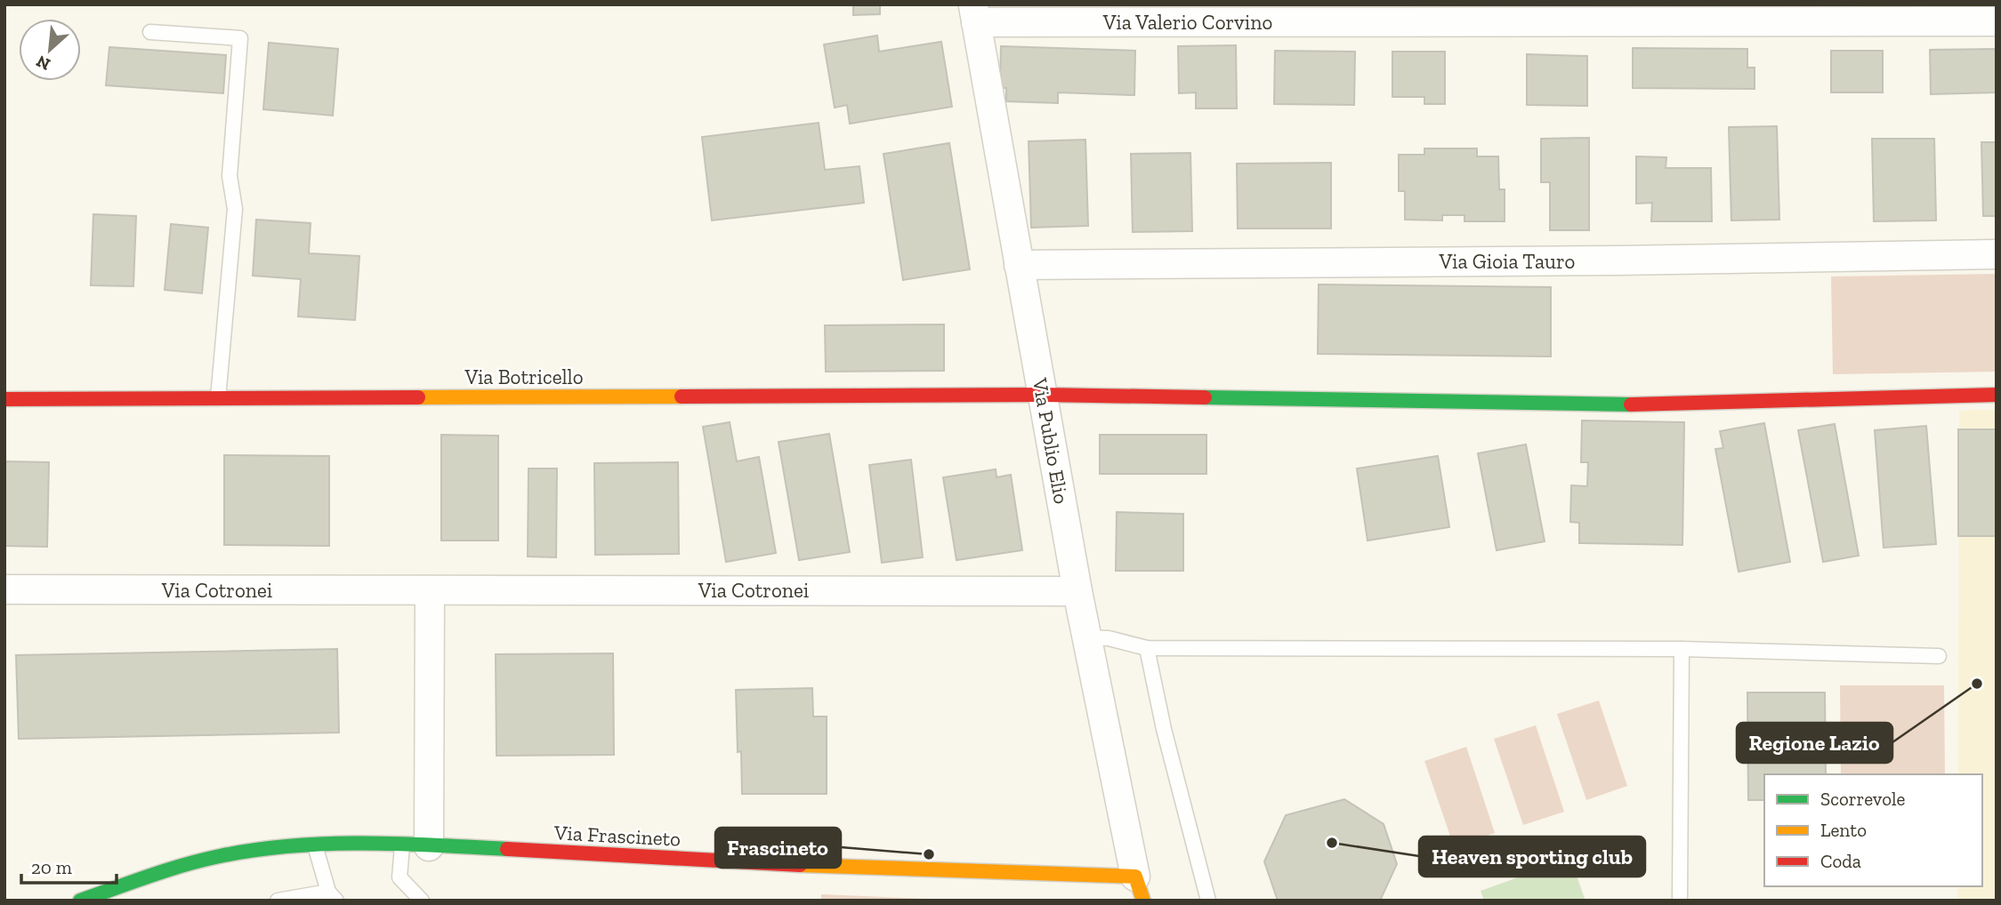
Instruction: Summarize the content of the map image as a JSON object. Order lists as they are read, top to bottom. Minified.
{"streets":{"street":["Via Valerio Corvino","Via Gioia Tauro","Via Botricello","Via Publio Elio","Via Cotronei","Via Frascineto"]},"crossings":[["Via Valerio Corvino","Via Publio Elio"],["Via Gioia Tauro","Via Publio Elio"],["Via Botricello","Via Publio Elio"],["Via Publio Elio","Via Cotronei"],["Via Publio Elio","Via Frascineto"]],"places":["Regione Lazio","Heaven sporting club","Frascineto"],"legend":["Scorrevole","Lento","Coda"],"scale_bar":"20 m","north":"bottom left"}
